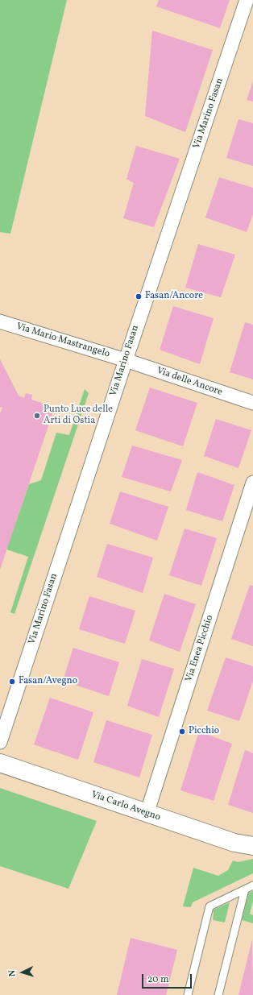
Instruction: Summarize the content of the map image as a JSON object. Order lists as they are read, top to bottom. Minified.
{"streets":{"street":["Via Marino Fasan","Via Mario Mastrangelo","Via delle Ancore","Via Enea Picchio","Via Carlo Avegno"]},"crossings":[["Via Marino Fasan","Via Mario Mastrangelo"],["Via Marino Fasan","Via delle Ancore"],["Via Mario Mastrangelo","Via delle Ancore"],["Via Enea Picchio","Via Carlo Avegno"]],"places":["Fasan/Ancore","Punto Luce delle Arti di Ostia","Fasan/Avegno","Picchio"],"scale_bar":"20 m","north":"left"}
